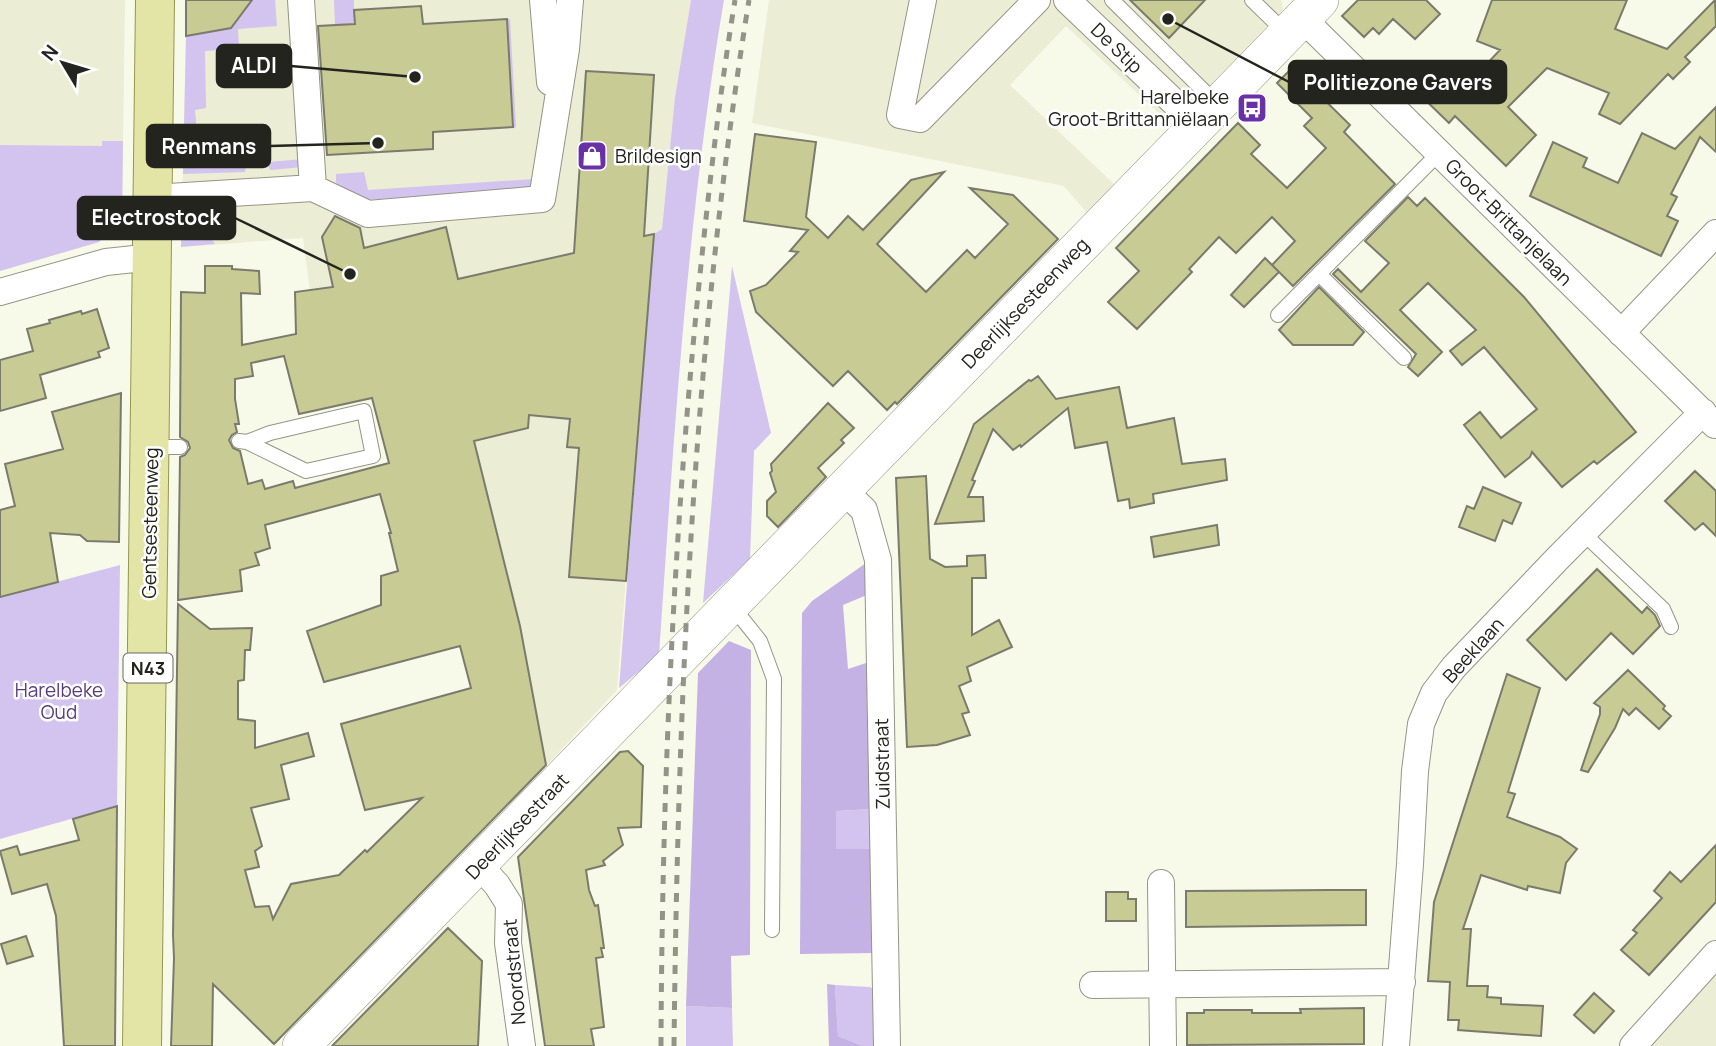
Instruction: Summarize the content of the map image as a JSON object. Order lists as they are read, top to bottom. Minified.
{"streets":{"main road":["Deerlijksesteenweg","Gentsesteenweg","N43","Deerlijksestraat"],"street":["De Stip","Groot-Brittanjelaan","Beeklaan","Zuidstraat","Noordstraat"]},"crossings":[["De Stip","Deerlijksesteenweg"],["Groot-Brittanjelaan","Deerlijksesteenweg"],["Groot-Brittanjelaan","Beeklaan"],["Deerlijksesteenweg","Zuidstraat"],["Deerlijksesteenweg","Deerlijksestraat"],["Deerlijksestraat","Noordstraat"]],"parks":["Harelbeke Oud"],"places":{"other":["Politiezone Gavers","ALDI","Renmans","Electrostock"],"bus stop":["Harelbeke Groot-Brittanniëlaan"],"shop":["Brildesign"]},"north":"top left"}
